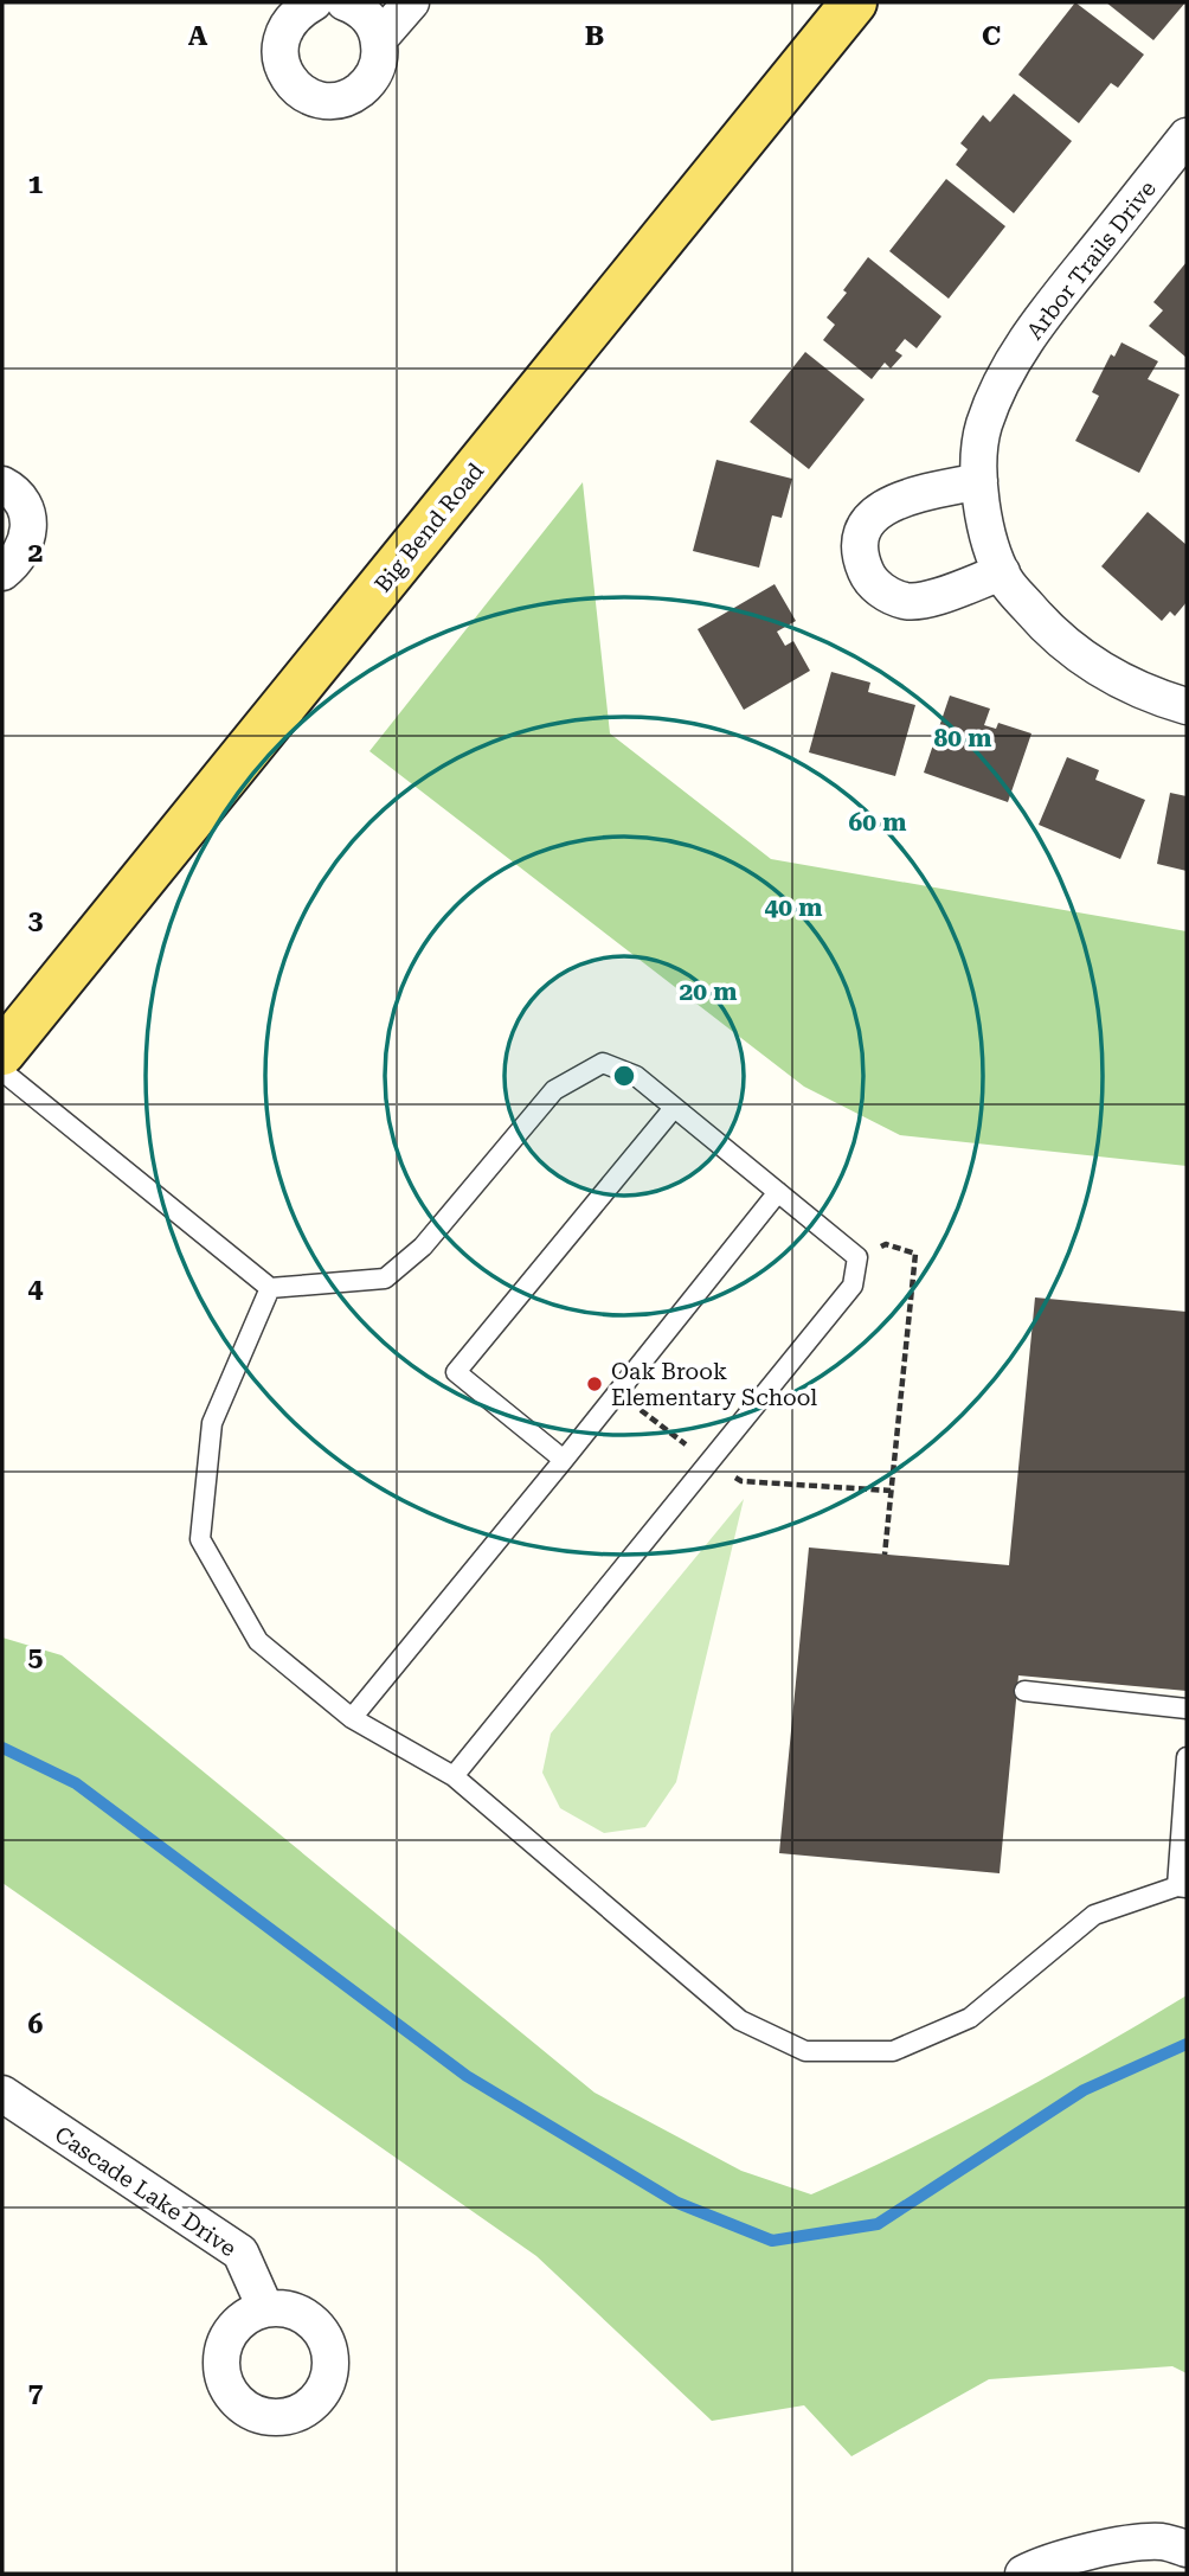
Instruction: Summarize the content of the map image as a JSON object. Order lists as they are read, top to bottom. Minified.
{"streets":{"main road":["Big Bend Road"],"street":["Arbor Trails Drive","Cascade Lake Drive"]},"places":["Oak Brook Elementary School"],"grid":{"columns":["A","B","C"],"rows":["1","2","3","4","5","6","7"]},"rings":["80 m","60 m","40 m","20 m"]}
